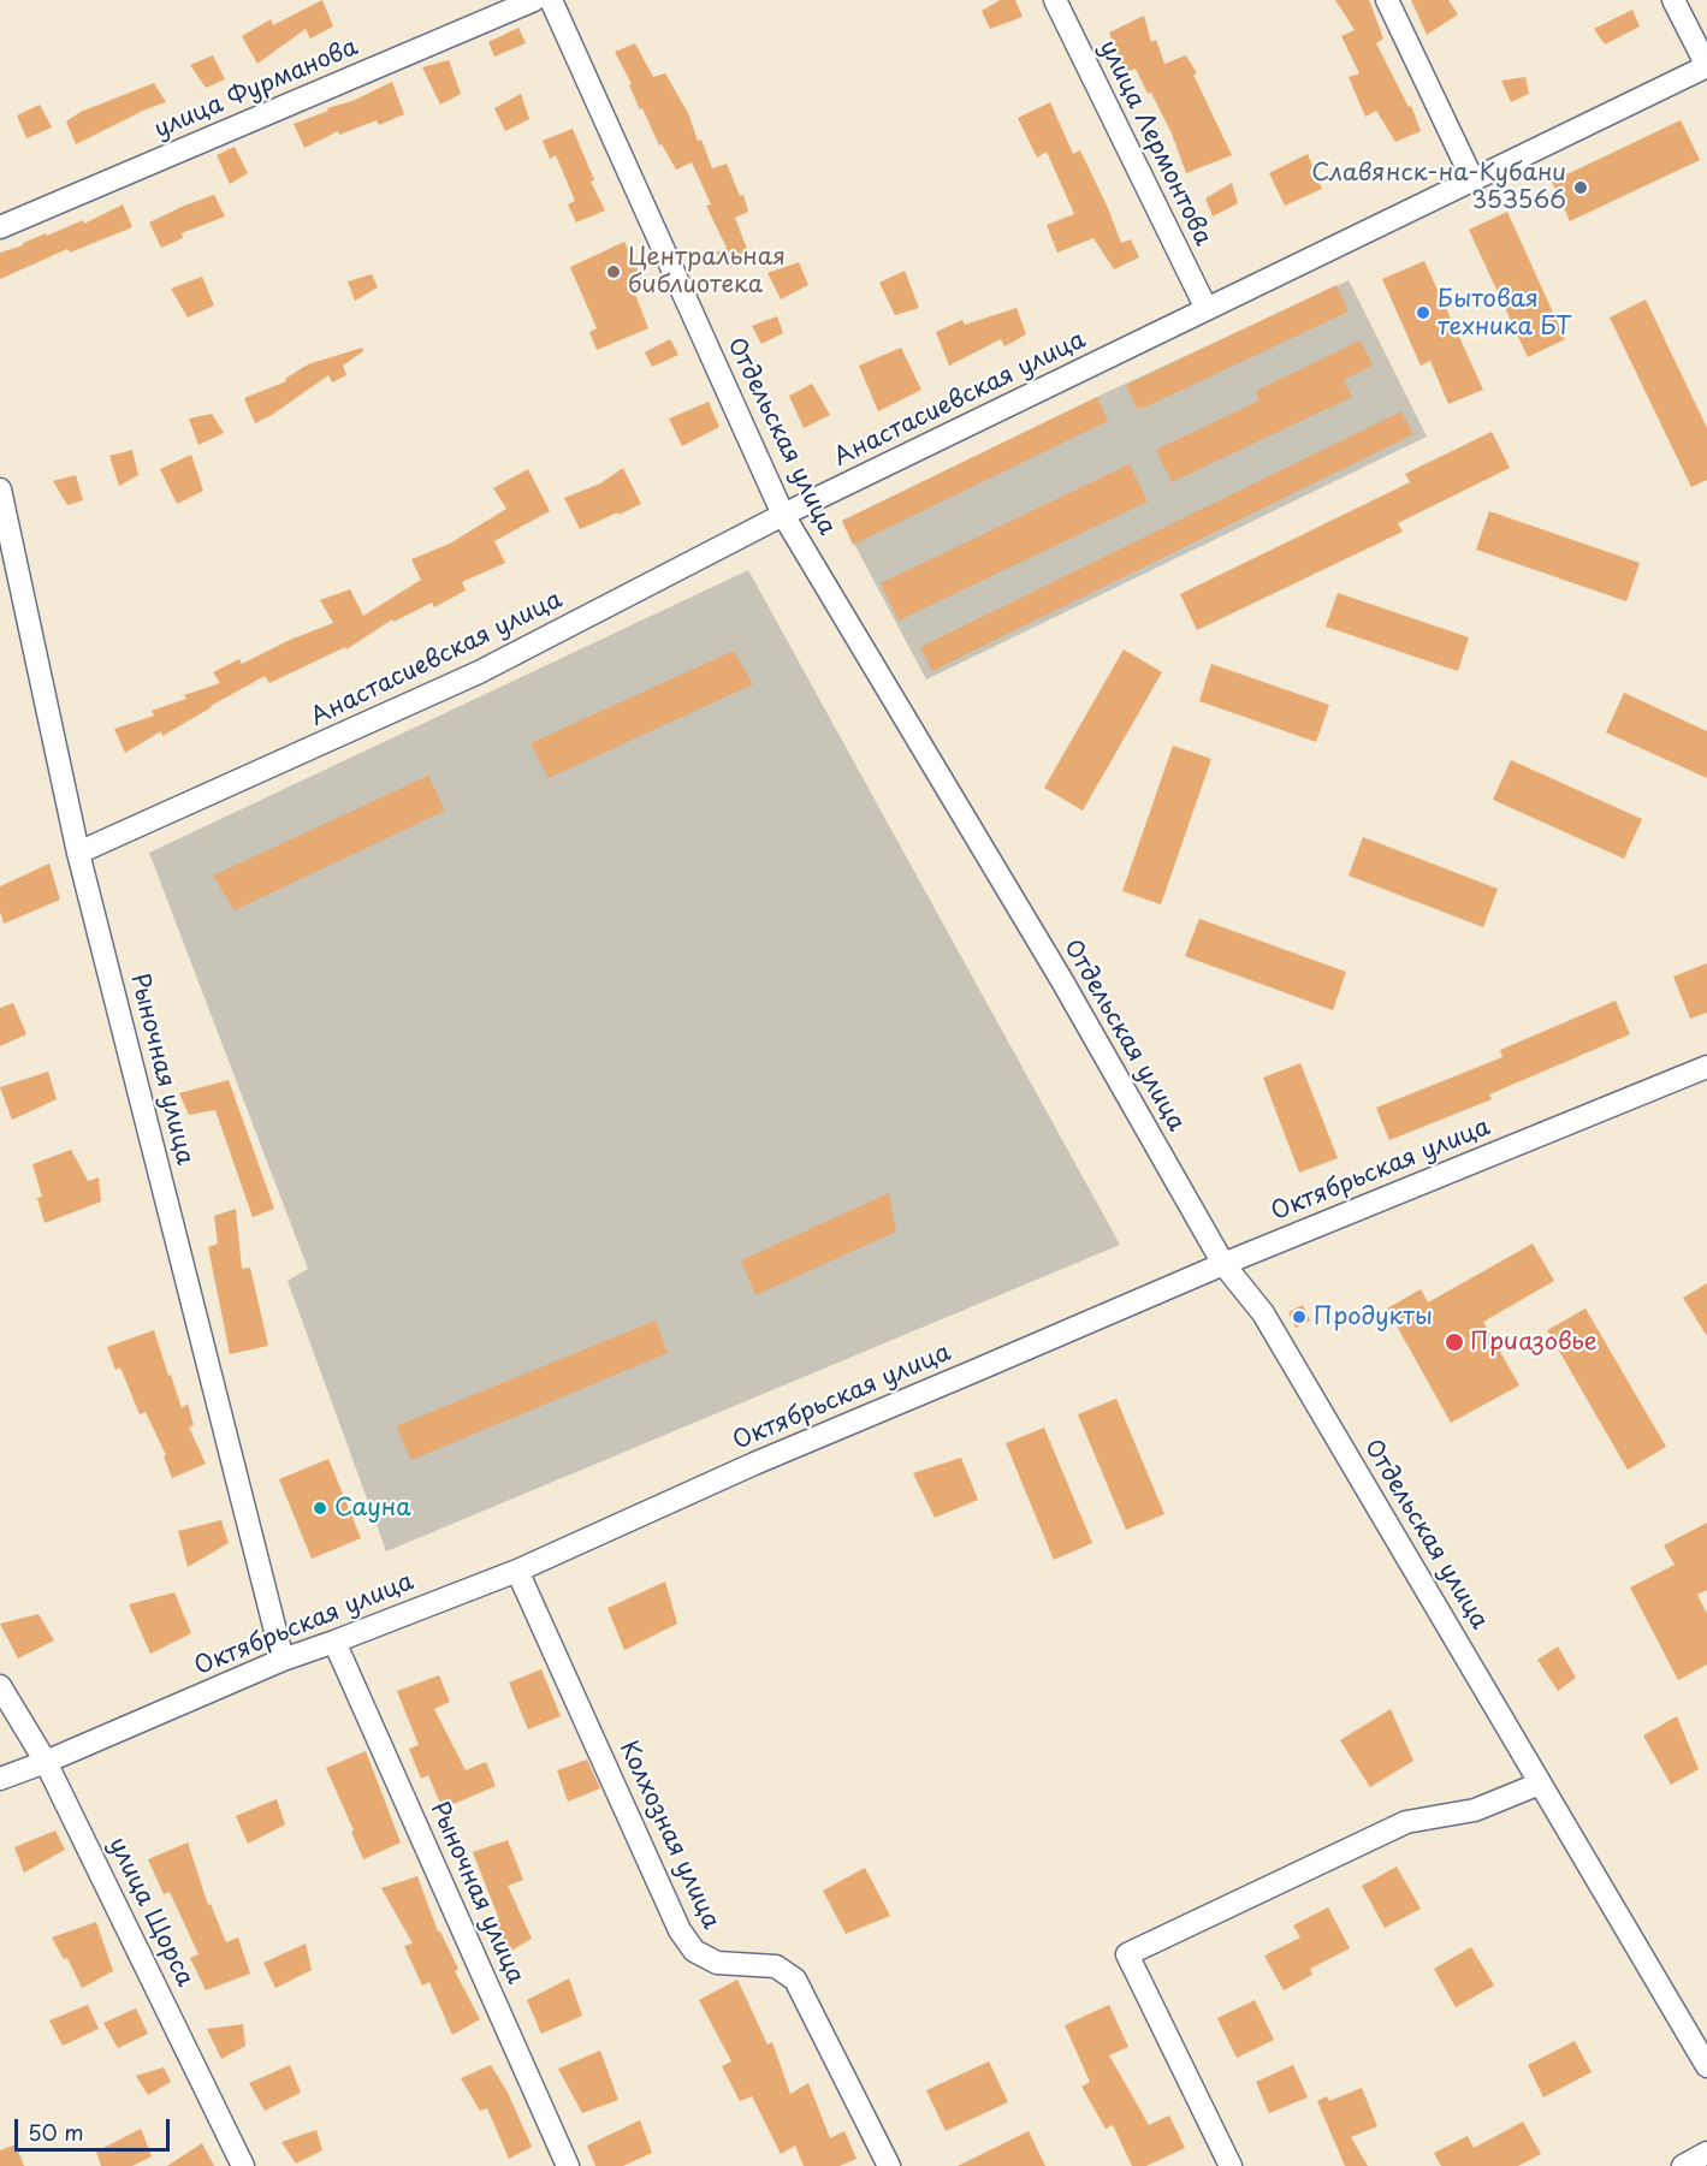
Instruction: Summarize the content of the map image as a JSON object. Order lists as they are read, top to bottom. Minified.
{"streets":{"street":["улица Фурманова","улица Лермонтова","Анастасиевская улица","Отдельская улица","Рыночная улица","Октябрьская улица","Колхозная улица","улица Щорса"]},"crossings":[["улица Лермонтова","Анастасиевская улица"],["Анастасиевская улица","Отдельская улица"],["Анастасиевская улица","Рыночная улица"],["Отдельская улица","Октябрьская улица"],["Рыночная улица","Октябрьская улица"],["Октябрьская улица","Колхозная улица"],["Октябрьская улица","улица Щорса"]],"places":["Славянск-на-Кубани 353566","Центральная библиотека","Бытовая техника БТ","Продукты","Приазовье","Сауна"],"scale_bar":"50 m"}
